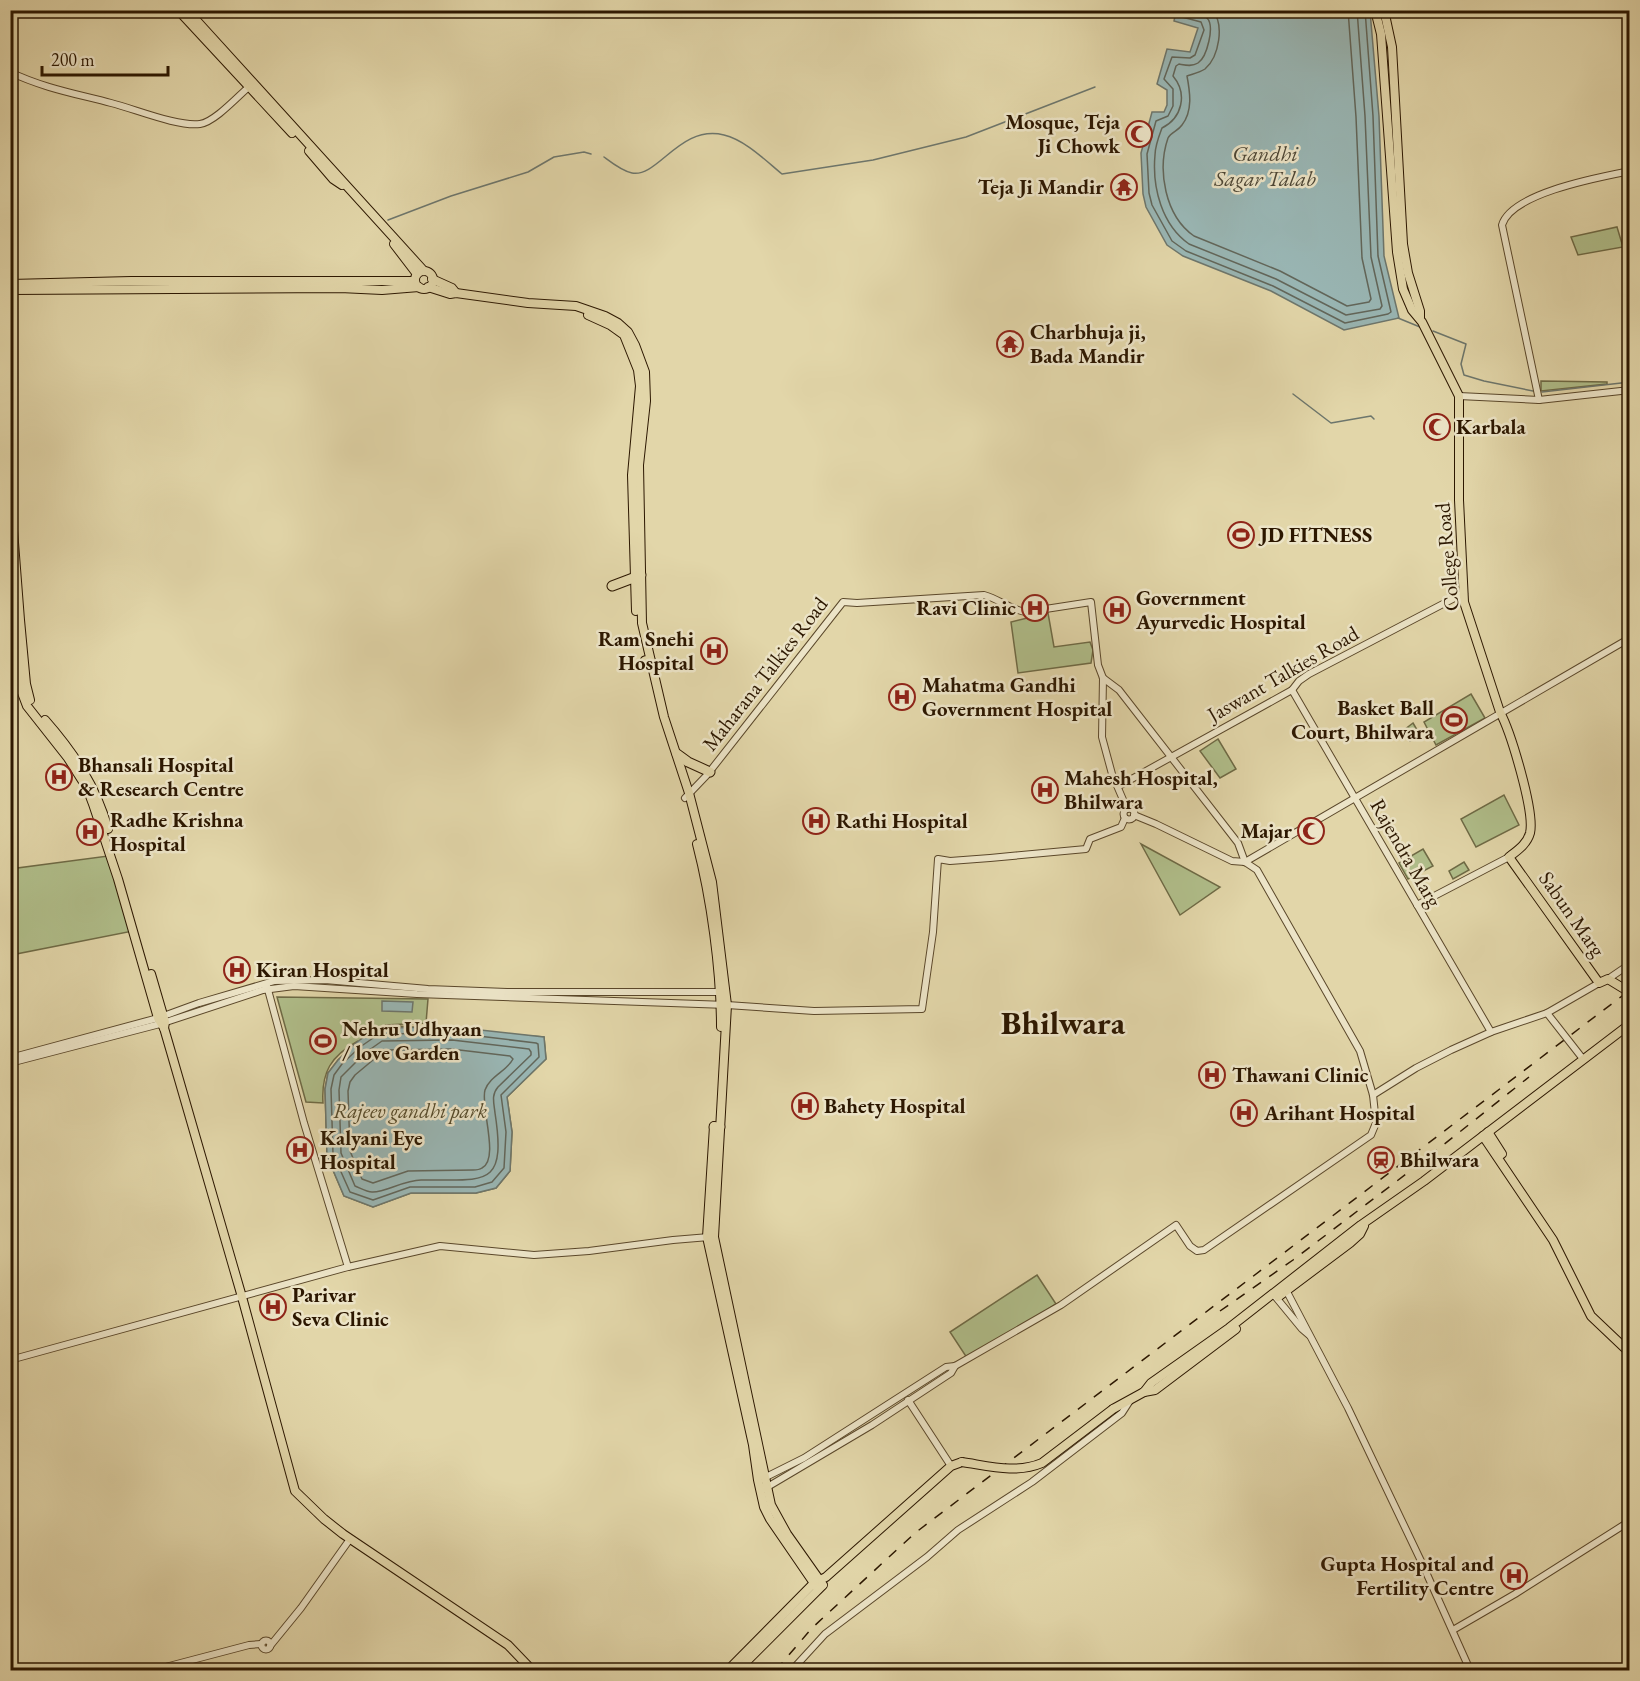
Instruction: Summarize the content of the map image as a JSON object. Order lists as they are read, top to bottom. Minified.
{"streets":{"main road":["College Road","Sabun Marg"],"street":["Maharana Talkies Road","Jaswant Talkies Road","Rajendra Marg"]},"crossings":[["College Road","Jaswant Talkies Road"],["College Road","Sabun Marg"],["Jaswant Talkies Road","Rajendra Marg"]],"districts":["Bhilwara"],"water":["Gandhi Sagar Talab"],"parks":["Rajeev gandhi park"],"places":{"mosque":["Mosque, Teja Ji Chowk","Karbala","Majar"],"temple":["Teja Ji Mandir","Charbhuja ji, Bada Mandir"],"sports":["JD FITNESS","Basket Ball Court, Bhilwara","Nehru Udhyaan / love Garden"],"hospital":["Ravi Clinic","Government Ayurvedic Hospital","Ram Snehi Hospital","Mahatma Gandhi Government Hospital","Bhansali Hospital & Research Centre","Mahesh Hospital, Bhilwara","Rathi Hospital","Radhe Krishna Hospital","Kiran Hospital","Thawani Clinic","Bahety Hospital","Arihant Hospital","Kalyani Eye Hospital","Parivar Seva Clinic","Gupta Hospital and Fertility Centre"],"station":["Bhilwara"]},"scale_bar":"200 m"}
